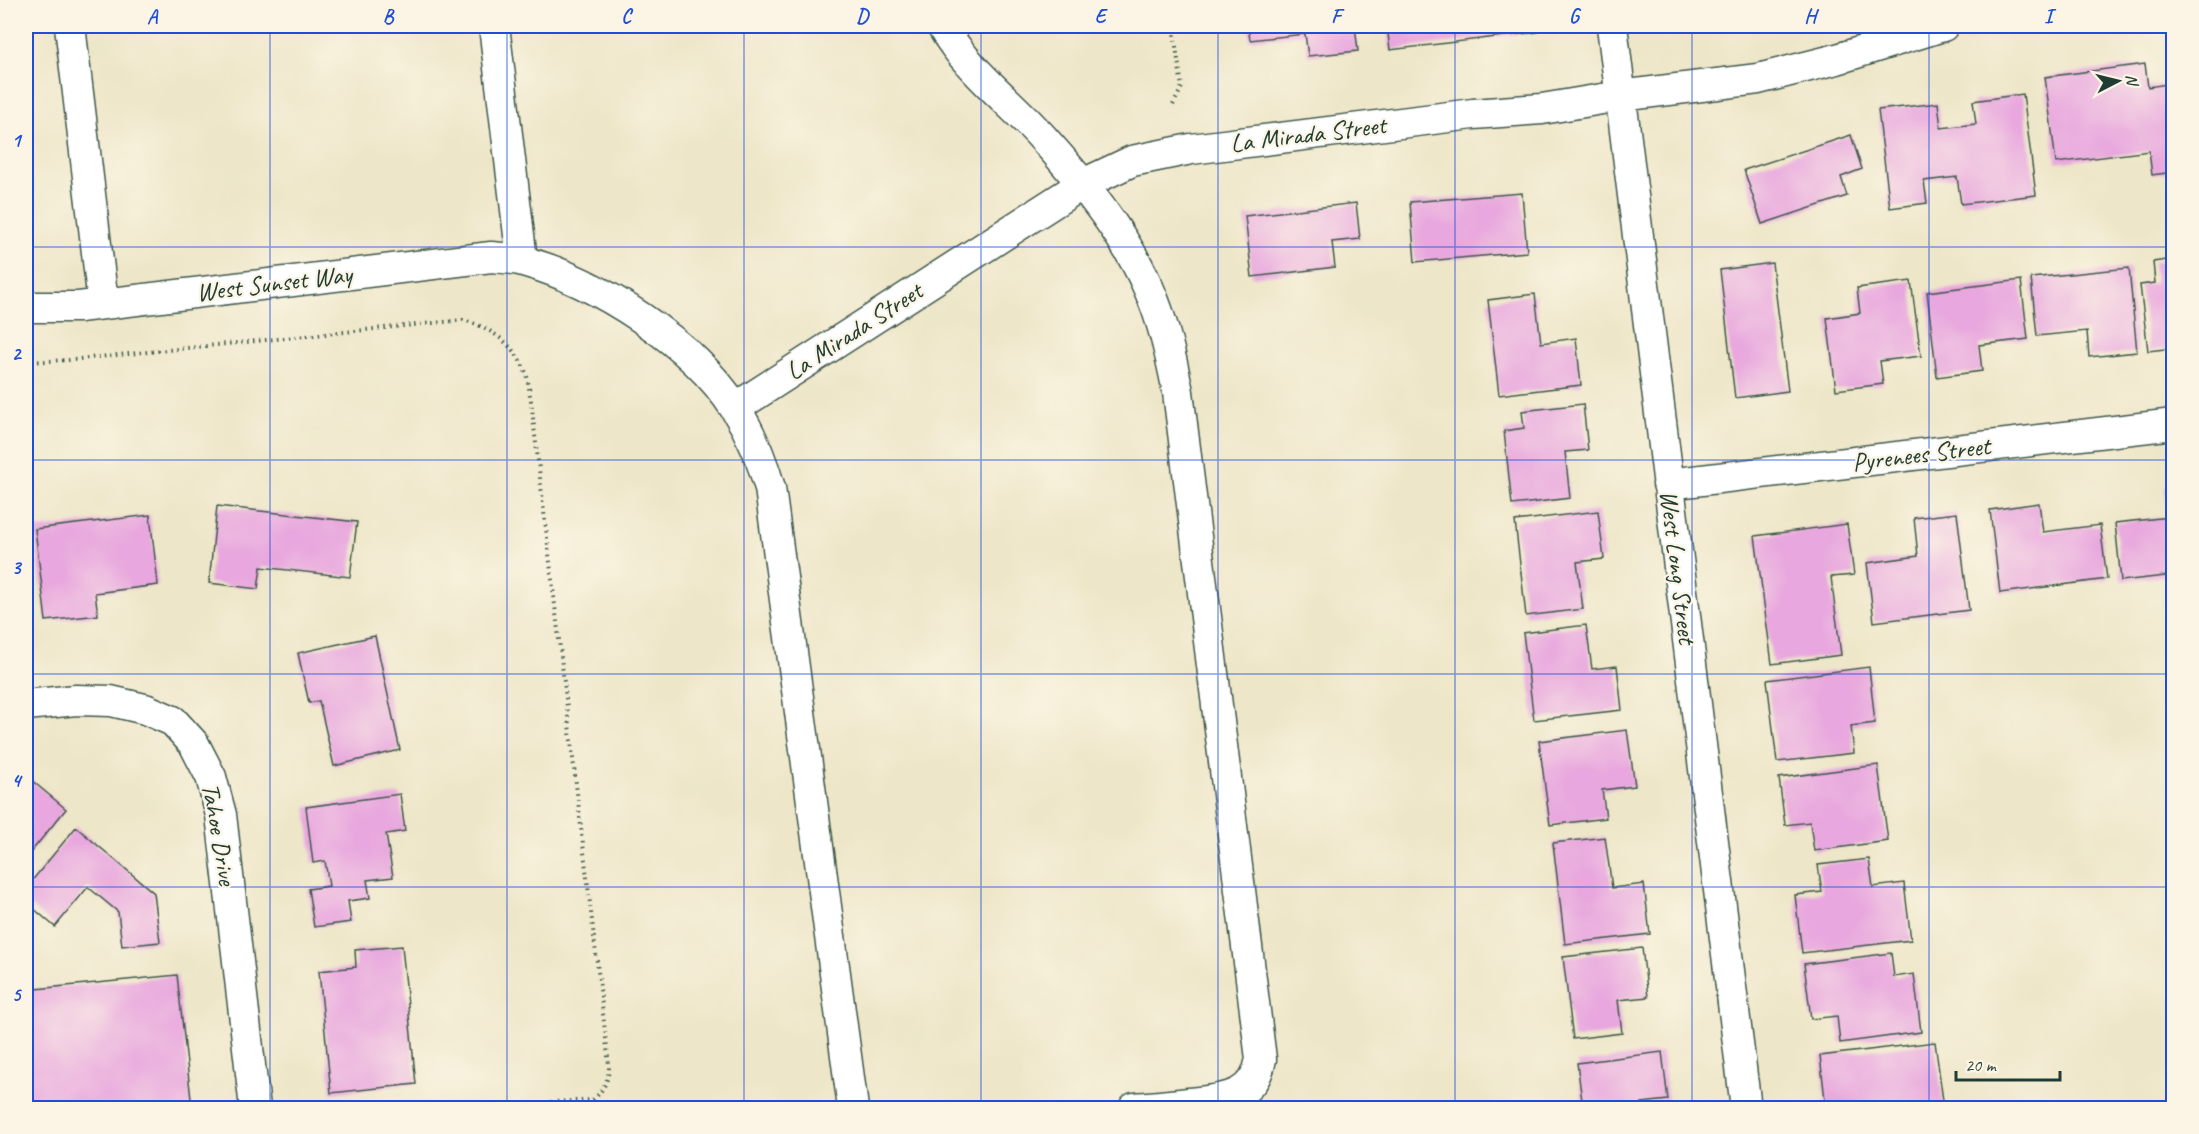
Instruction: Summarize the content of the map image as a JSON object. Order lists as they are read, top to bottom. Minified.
{"streets":{"street":["La Mirada Street","West Sunset Way","Pyrenees Street","West Long Street","Tahoe Drive"]},"crossings":[["La Mirada Street","West Sunset Way"],["La Mirada Street","West Long Street"],["Pyrenees Street","West Long Street"]],"scale_bar":"20 m","north":"right","grid":{"columns":["A","B","C","D","E","F","G","H","I"],"rows":["1","2","3","4","5"]}}
